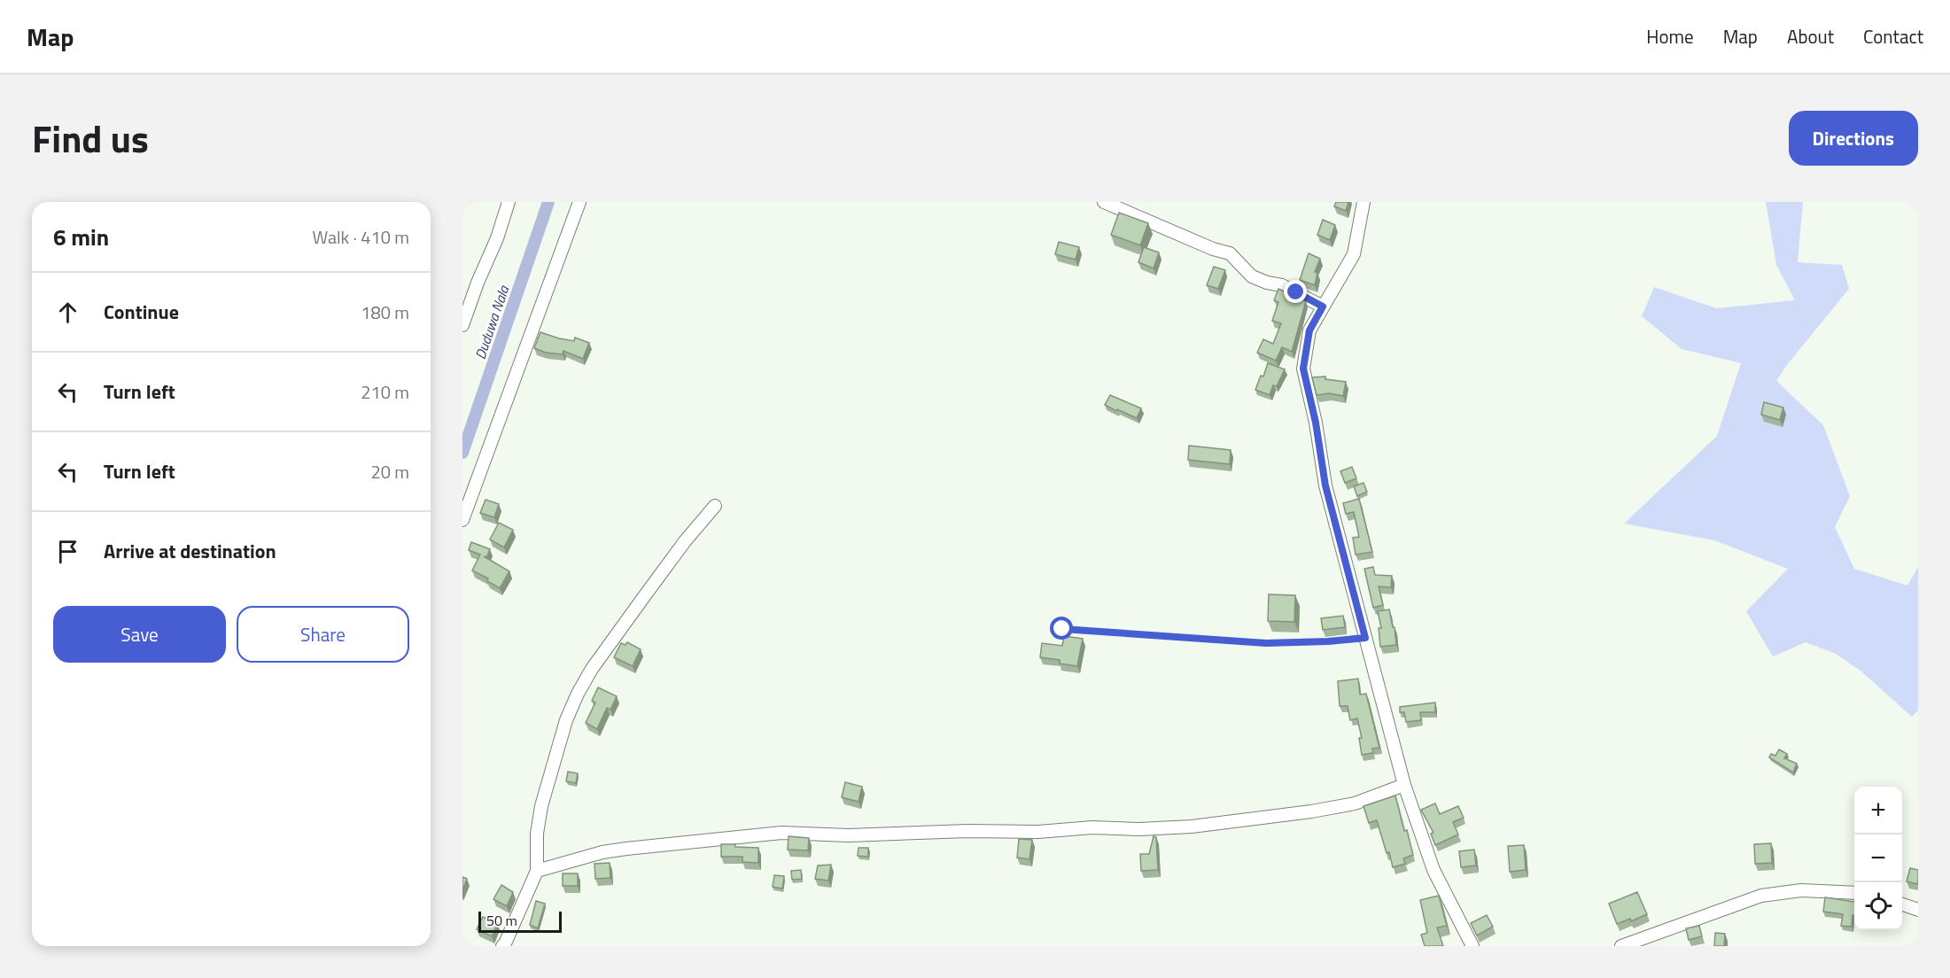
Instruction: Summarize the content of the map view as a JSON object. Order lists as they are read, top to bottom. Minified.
{"water":["Duduwa Nala"],"scale_bar":"50 m","page":{"header":"Map","nav":["Home","Map","About","Contact"],"title":"Find us","buttons":["Directions",["Save","Share"]],"heading":["6 min","Walk · 410 m"],"list":[["Continue","180 m"],["Turn left","210 m"],["Turn left","20 m"],"Arrive at destination"],"map_buttons":["+","−"],"scale":"50 m"}}
